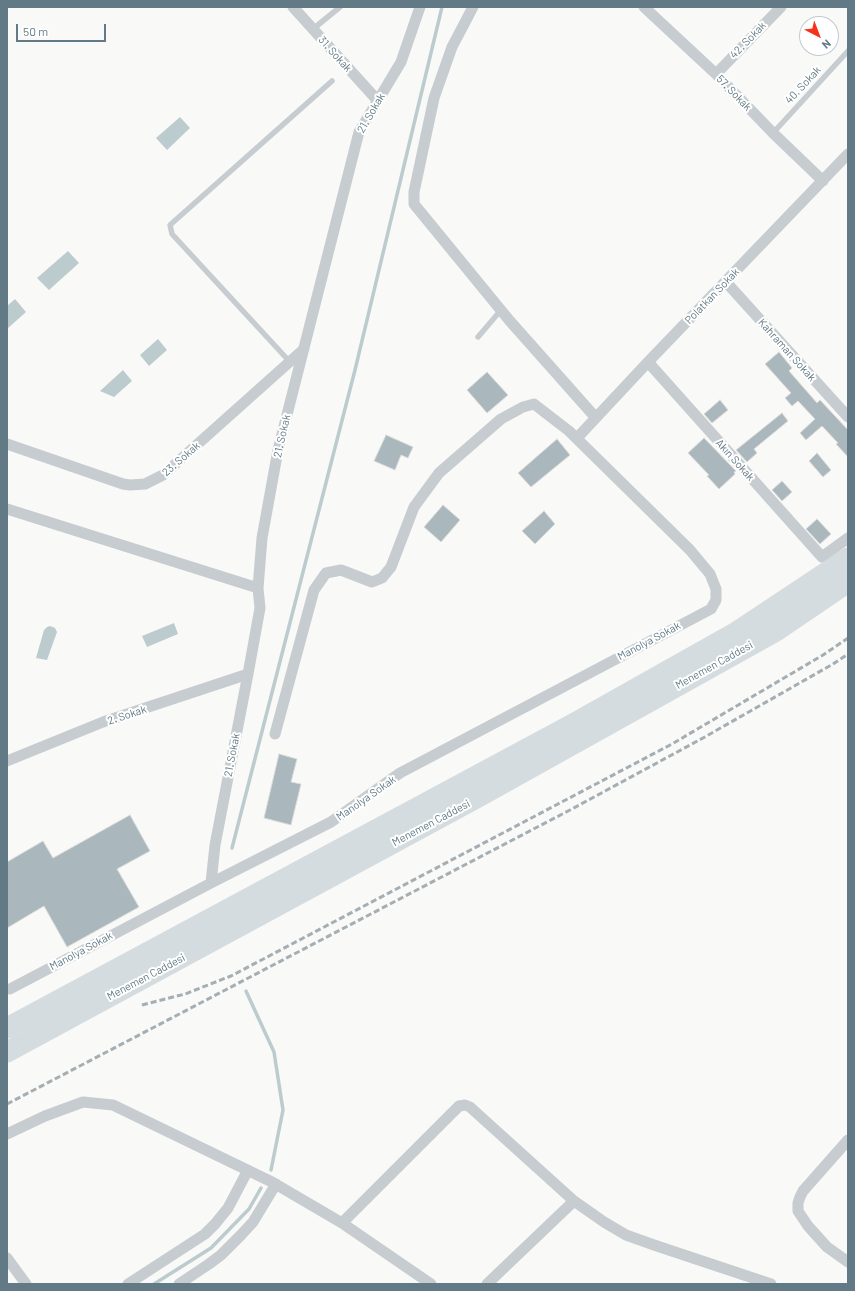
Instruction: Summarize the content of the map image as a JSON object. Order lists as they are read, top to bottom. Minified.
{"streets":{"highway":["Menemen Caddesi"],"street":["42. Sokak","31. Sokak","57. Sokak","21. Sokak","Polatkan Sokak","Kahraman Sokak","23. Sokak","Akın Sokak","Manolya Sokak","2. Sokak"],"lane":["40. Sokak"]},"crossings":[["42. Sokak","57. Sokak"],["31. Sokak","21. Sokak"],["40. Sokak","57. Sokak"],["57. Sokak","Polatkan Sokak"],["21. Sokak","23. Sokak"],["21. Sokak","Manolya Sokak"],["21. Sokak","2. Sokak"],["Polatkan Sokak","Kahraman Sokak"],["Polatkan Sokak","Akın Sokak"],["Polatkan Sokak","Manolya Sokak"]],"scale_bar":"50 m","north":"bottom right"}
